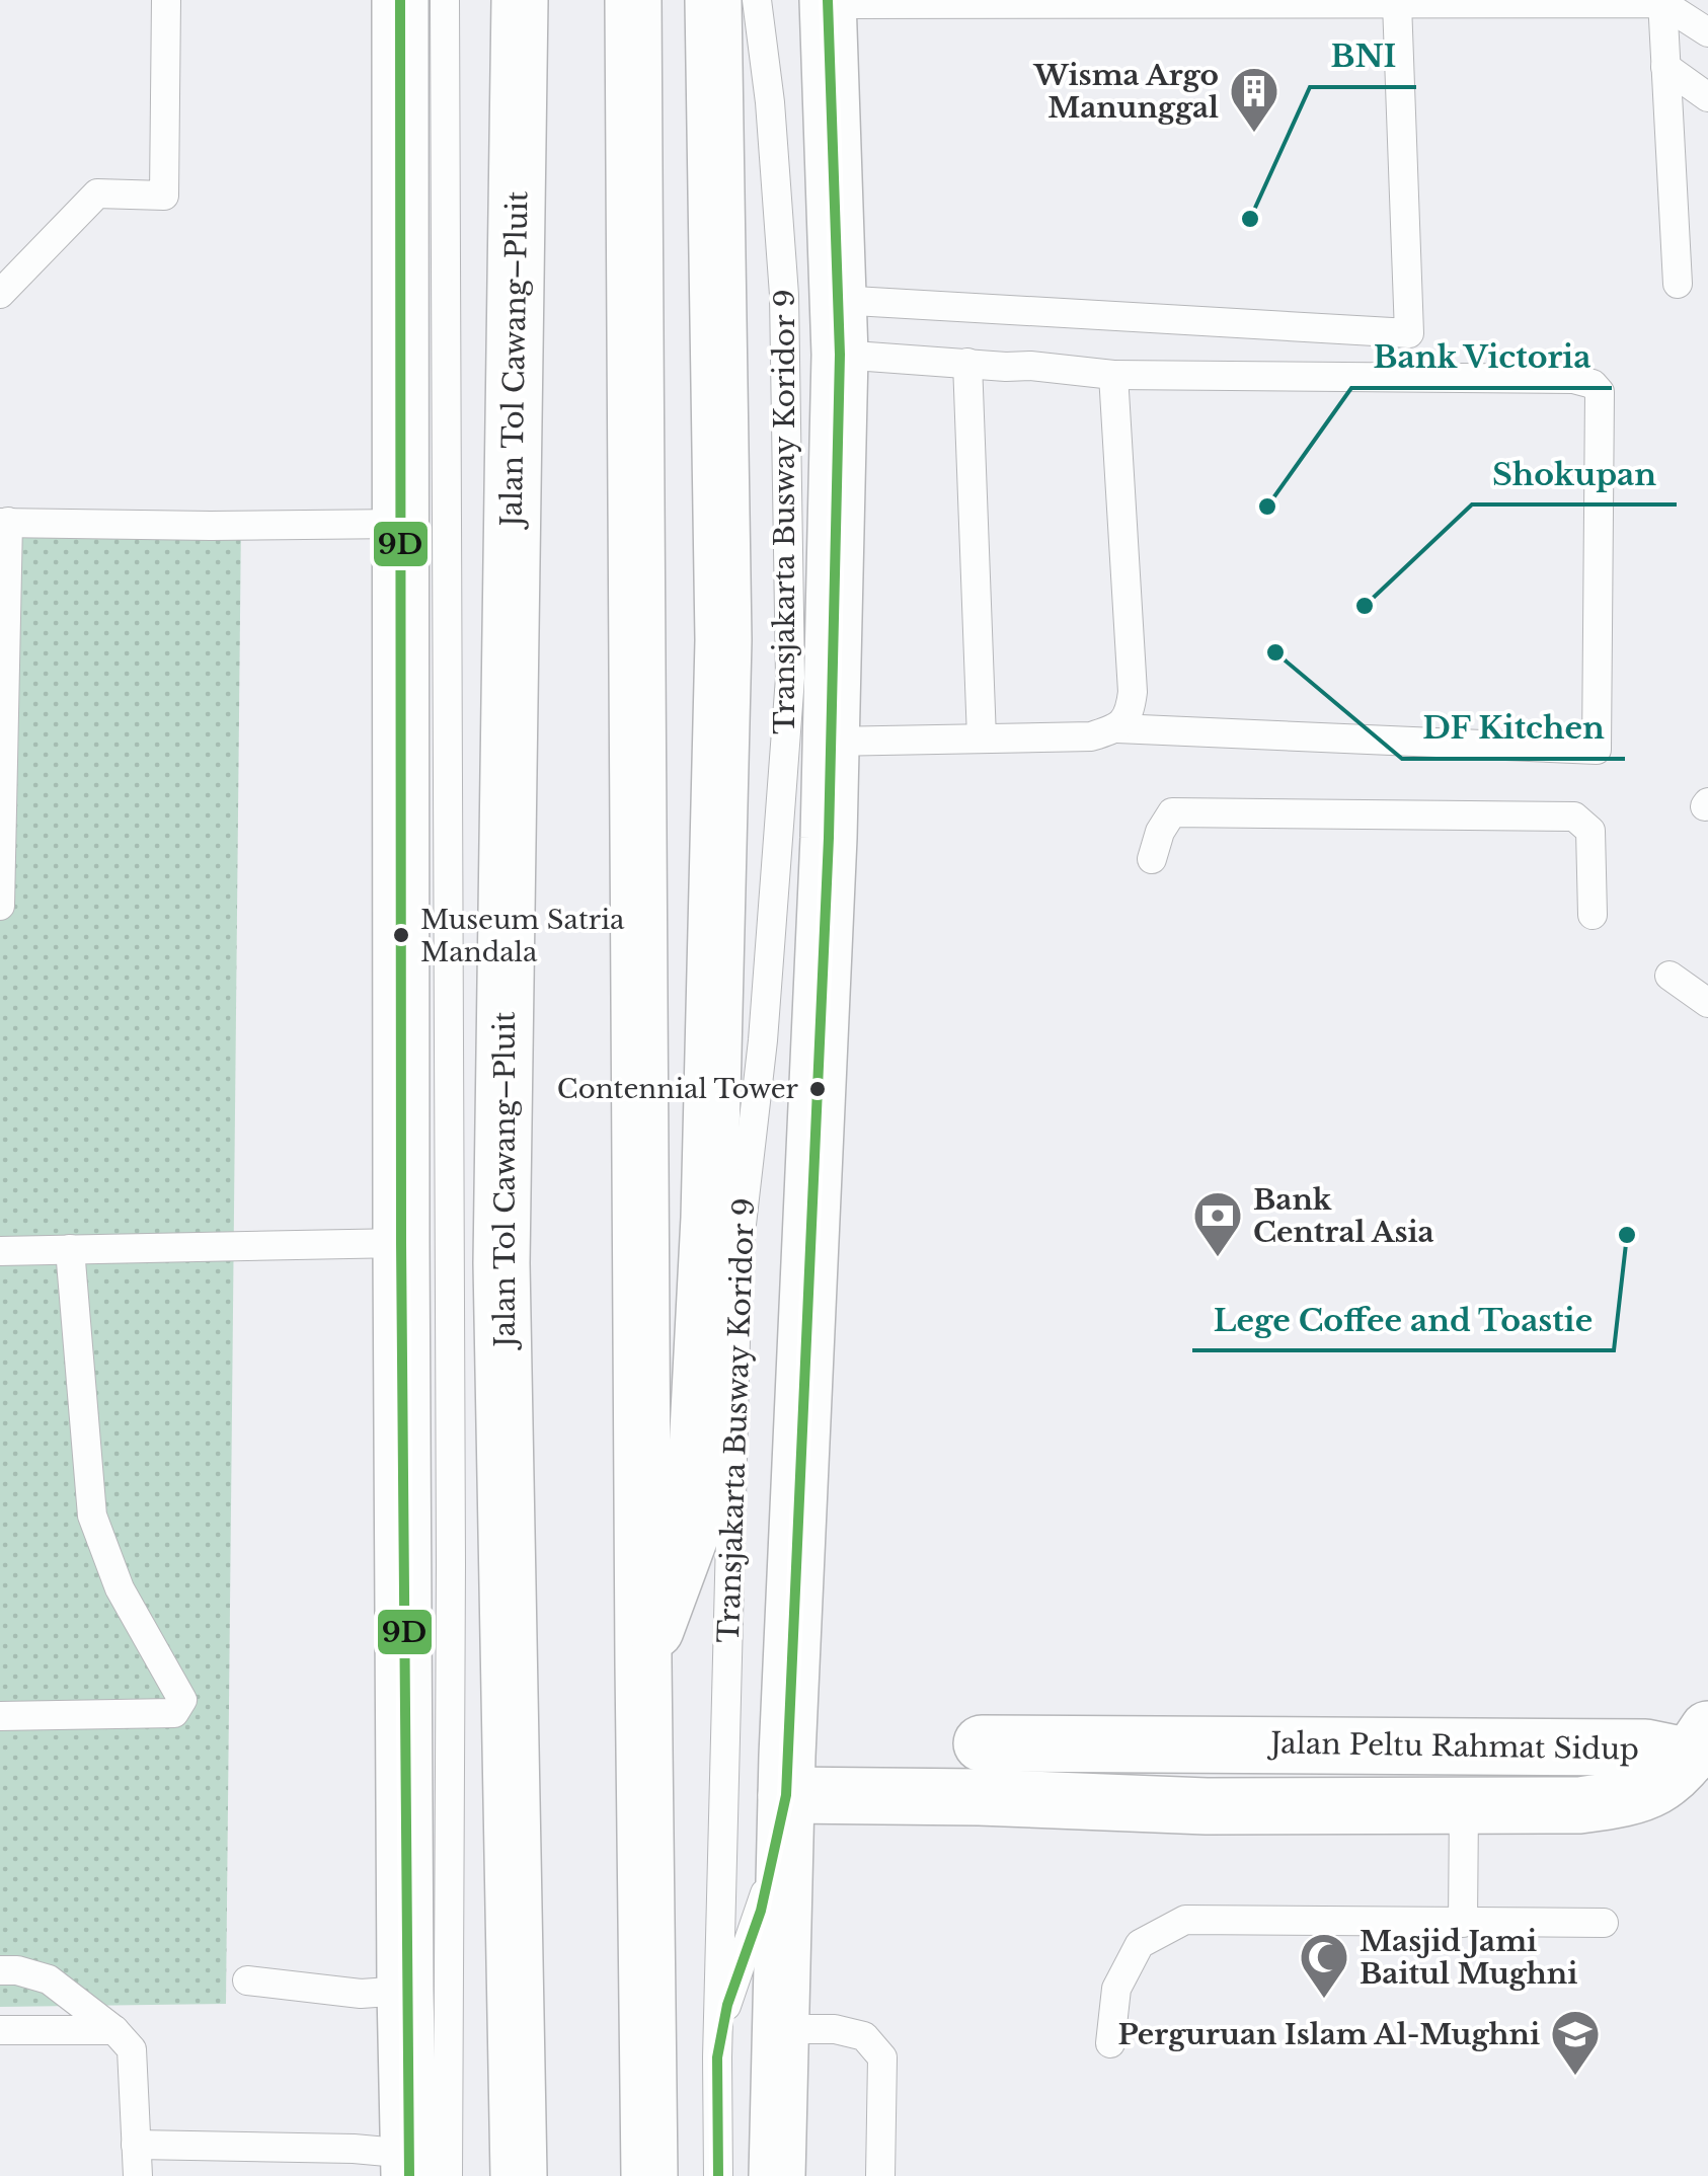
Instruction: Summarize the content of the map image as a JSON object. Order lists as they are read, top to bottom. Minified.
{"streets":{"main road":["Jalan Tol Cawang–Pluit","Jalan Peltu Rahmat Sidup"],"lane":["Transjakarta Busway Koridor 9"]},"places":{"building":["Wisma Argo Manunggal"],"other":["BNI","Bank Victoria","Shokupan","DF Kitchen","Museum Satria Mandala","Contennial Tower","Lege Coffee and Toastie"],"bank":["Bank Central Asia"],"mosque":["Masjid Jami Baitul Mughni"],"school or university":["Perguruan Islam Al-Mughni"]},"lines":["transit line 9D"]}
